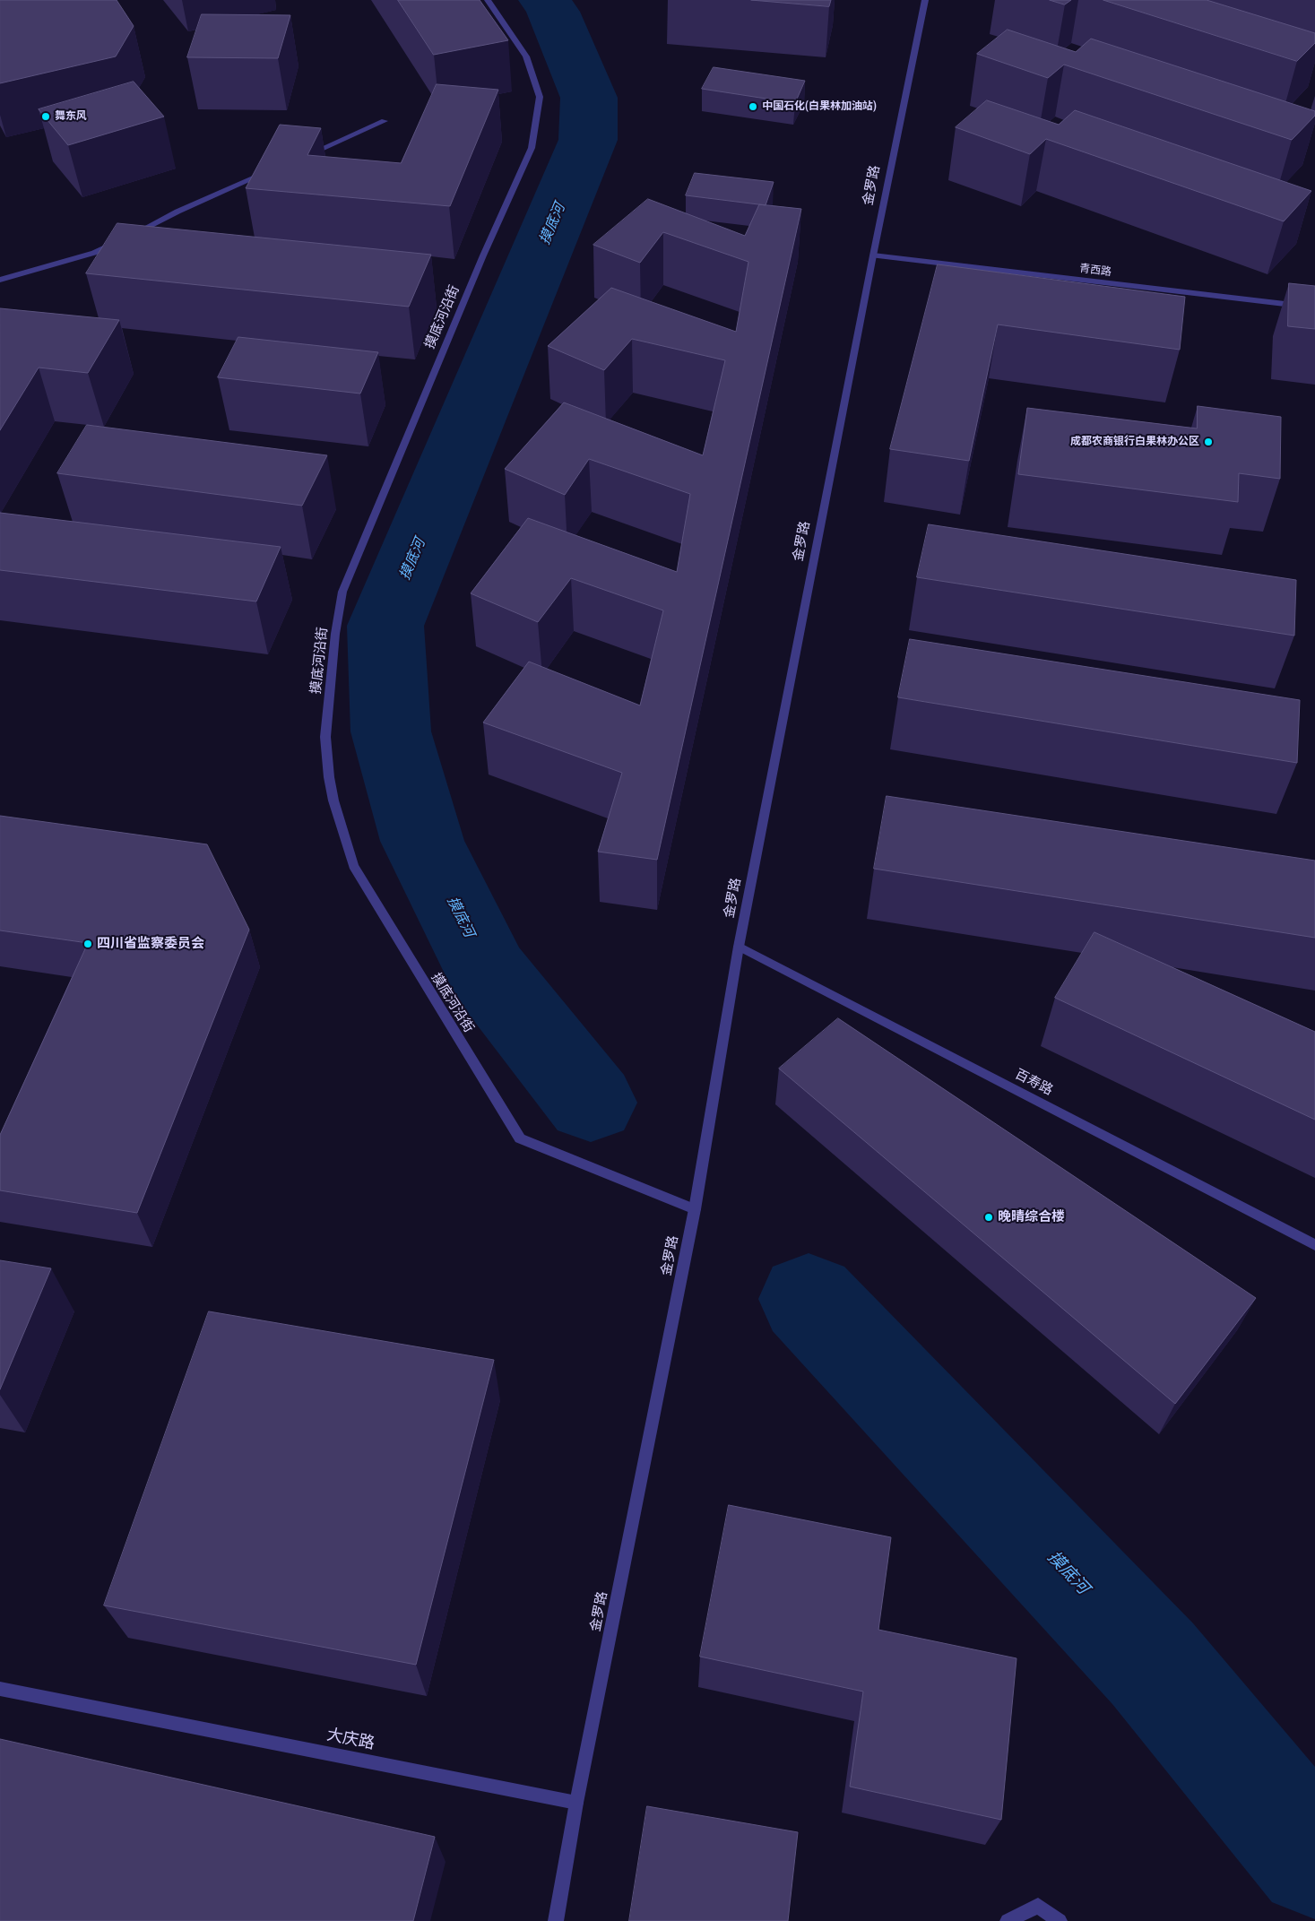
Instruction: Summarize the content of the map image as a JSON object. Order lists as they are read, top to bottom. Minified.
{"streets":{"street":["金罗路","青西路","摸底河沿街","百寿路","大庆路"]},"crossings":[["金罗路","青西路"],["金罗路","摸底河沿街"],["金罗路","百寿路"],["金罗路","大庆路"]],"water":["摸底河"],"places":["中国石化(白果林加油站)","舞东风","成都农商银行白果林办公区","四川省监察委员会","晚晴综合楼"]}
